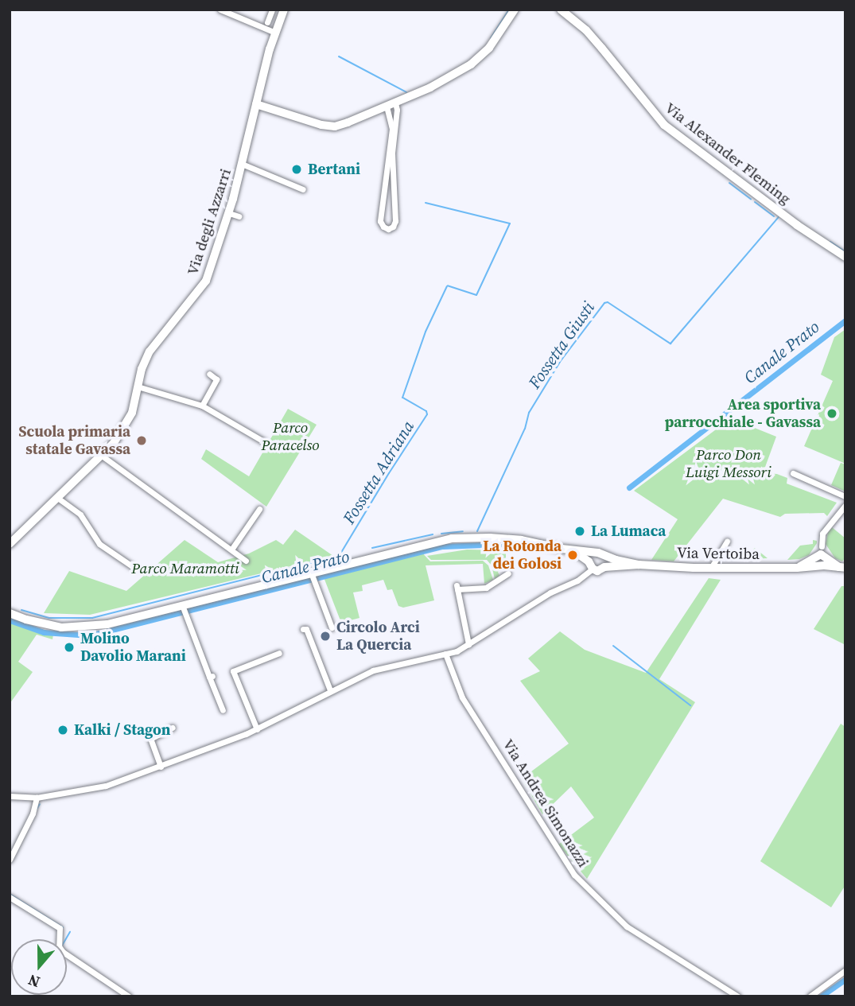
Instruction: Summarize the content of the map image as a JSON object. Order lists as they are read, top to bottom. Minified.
{"streets":{"street":["Via Alexander Fleming","Via degli Azzarri","Via Vertoiba","Via Andrea Simonazzi"]},"water":["Fossetta Giusti","Canale Prato","Fossetta Adriana"],"parks":["Parco Paracelso","Parco Don Luigi Messori","Parco Maramotti"],"places":["Bertani","Area sportiva parrocchiale - Gavassa","Scuola primaria statale Gavassa","La Lumaca","La Rotonda dei Golosi","Circolo Arci La Quercia","Molino Davolio Marani","Kalki / Stagon"],"north":"bottom"}
